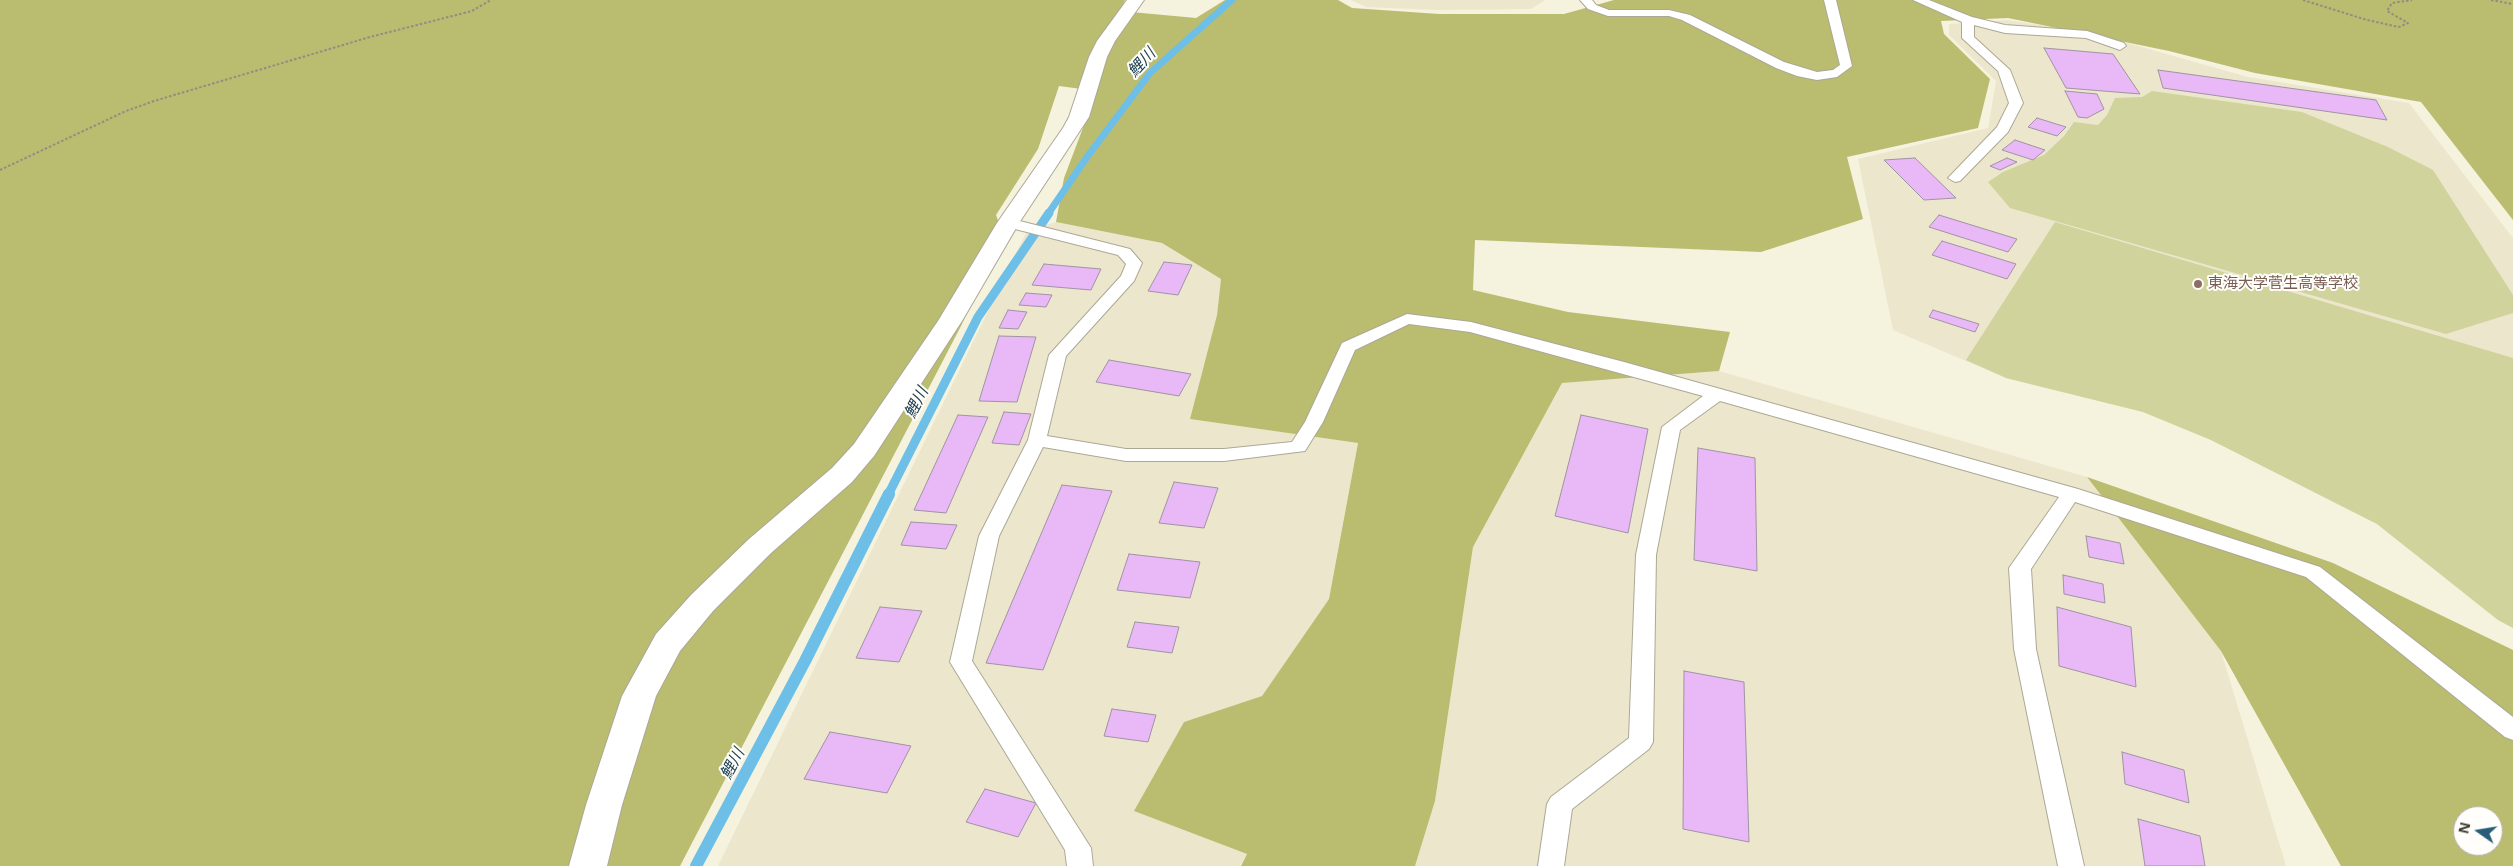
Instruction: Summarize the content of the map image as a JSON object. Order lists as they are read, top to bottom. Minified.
{"water":["鯉川"],"places":["東海大学菅生高等学校"],"north":"left"}
